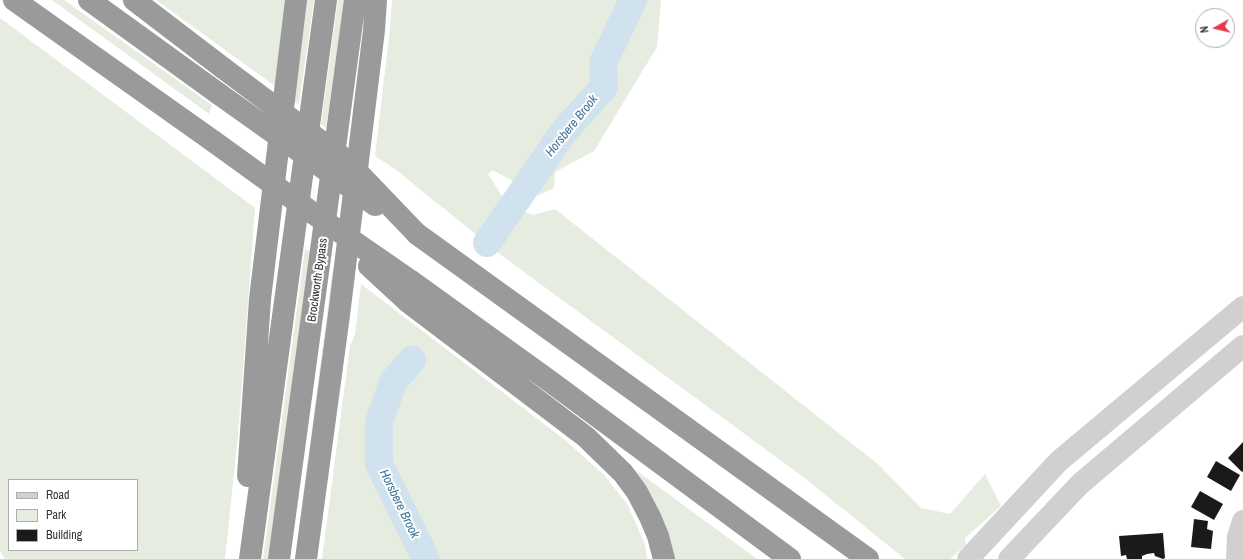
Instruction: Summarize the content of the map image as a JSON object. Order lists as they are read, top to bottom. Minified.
{"streets":{"highway":["Brockworth Bypass"]},"water":["Horsbere Brook"],"legend":["Road","Park","Building"],"north":"left"}
